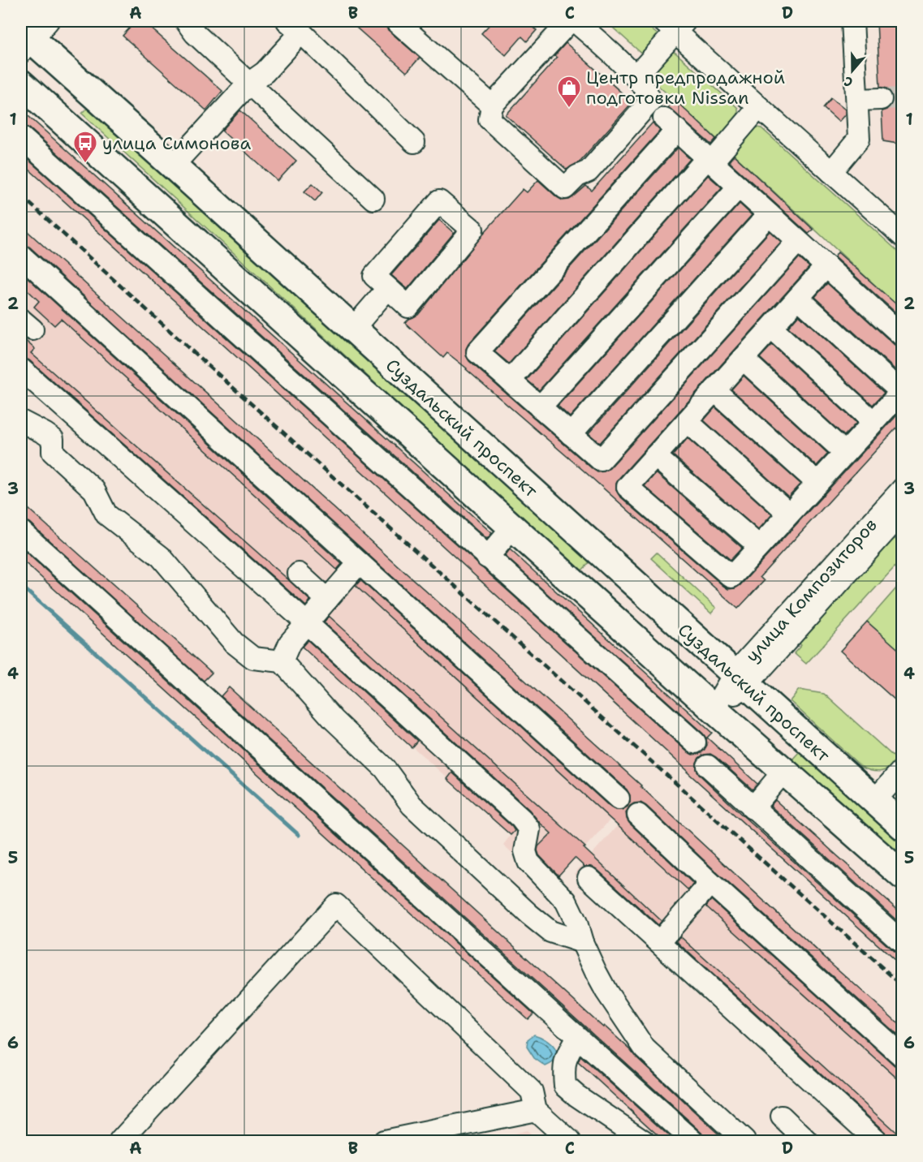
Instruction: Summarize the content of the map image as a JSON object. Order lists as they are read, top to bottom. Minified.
{"streets":{"main road":["Суздальский проспект"],"street":["улица Композиторов"]},"crossings":[["Суздальский проспект","улица Композиторов"]],"places":{"shop":["Центр предпродажной подготовки Nissan"],"bus stop":["улица Симонова"]},"north":"bottom","grid":{"columns":["A","B","C","D"],"rows":["1","2","3","4","5","6"]}}
